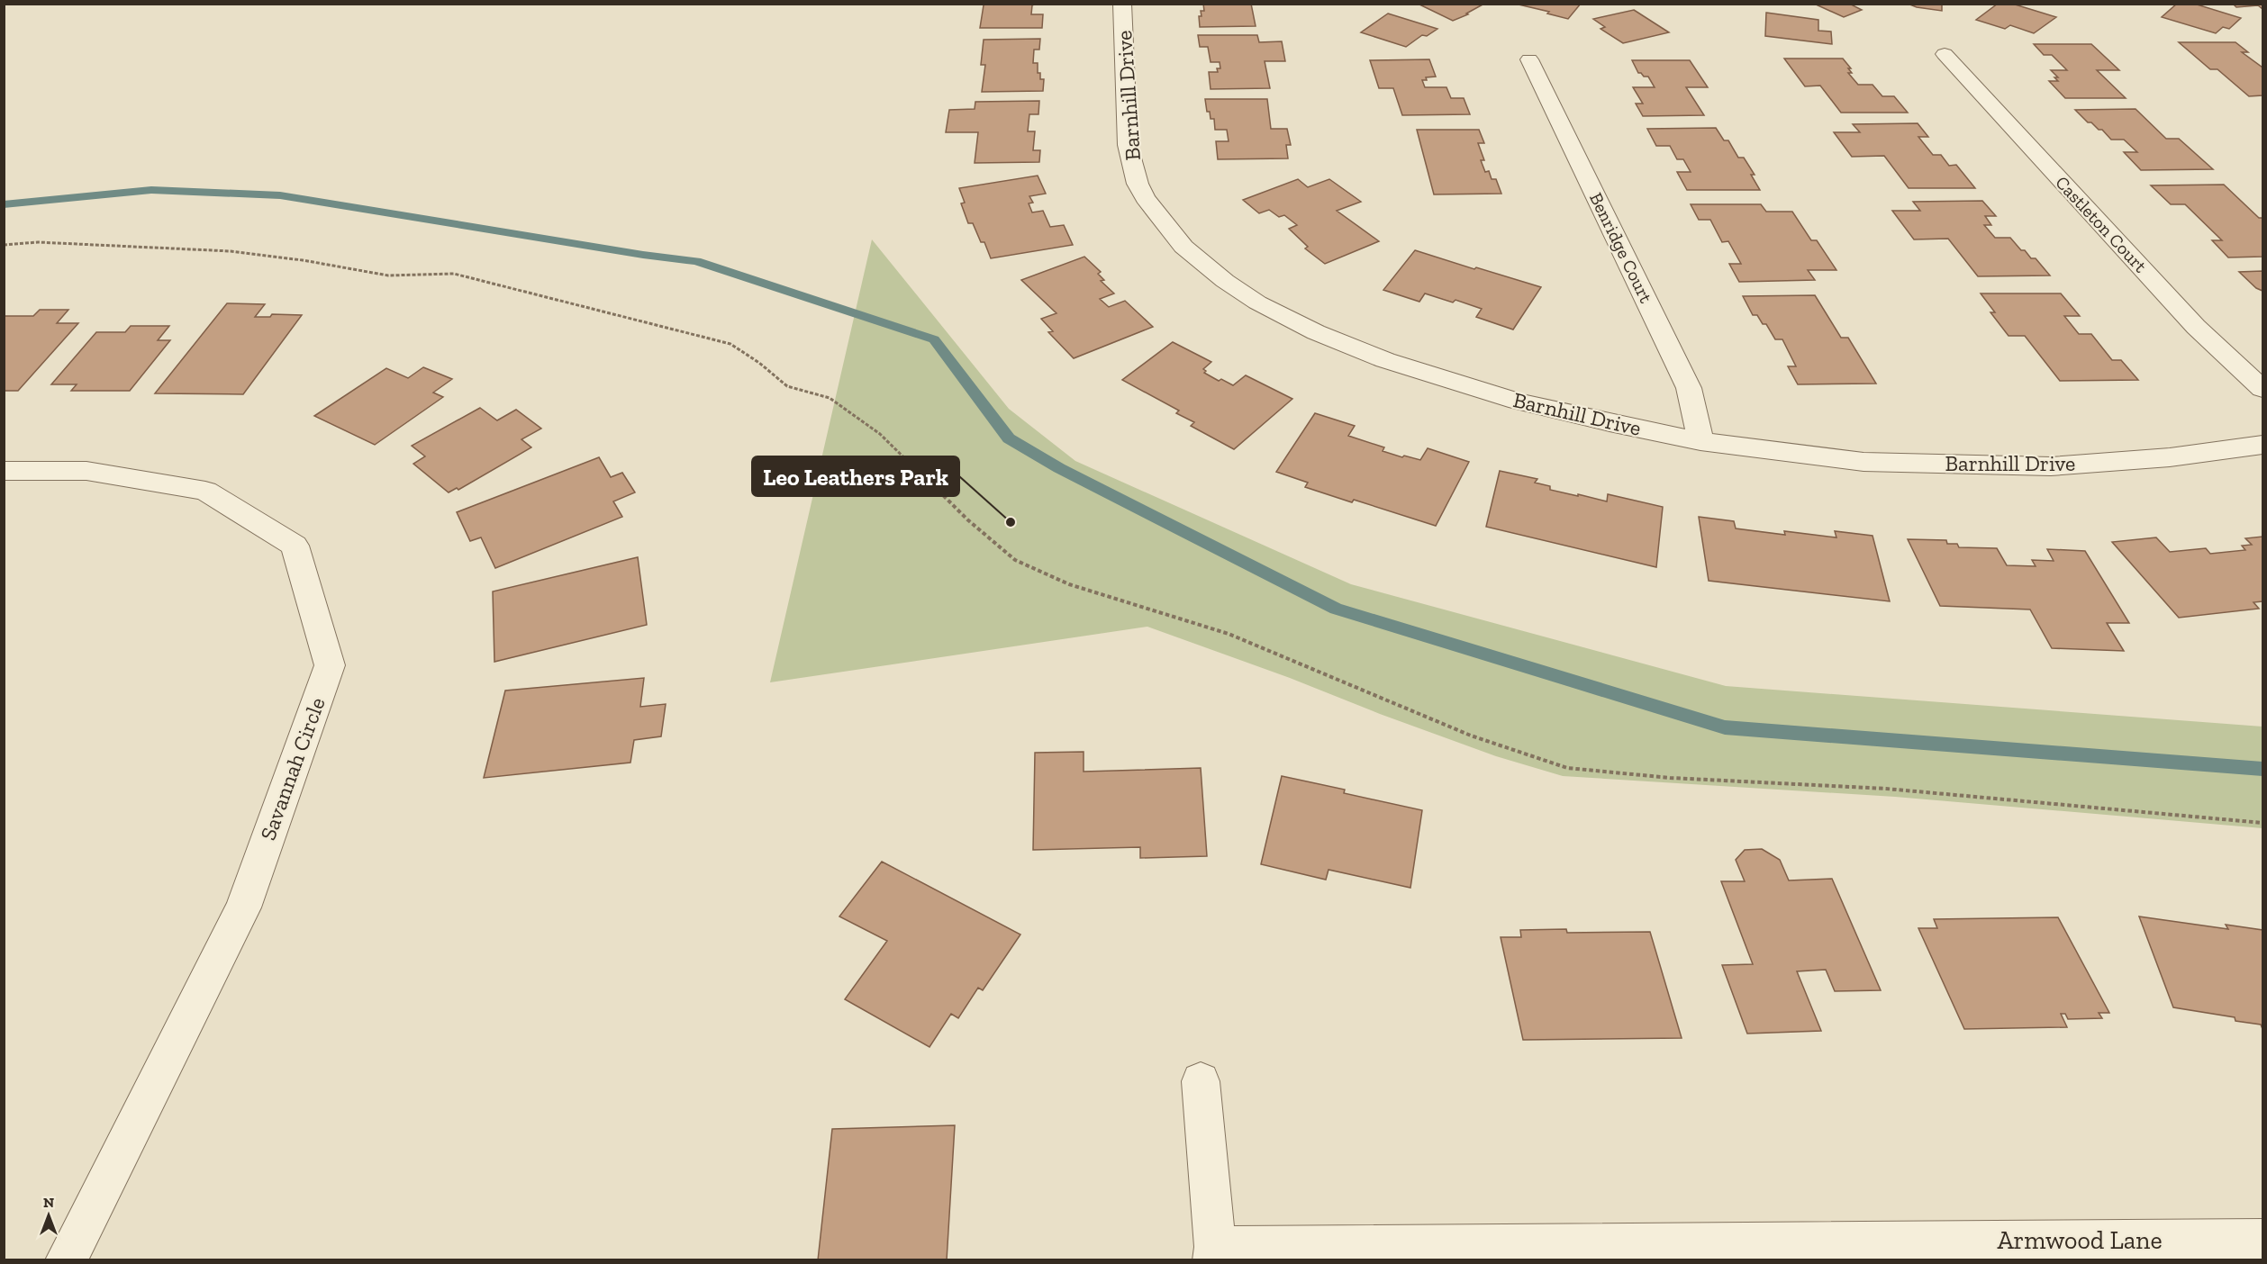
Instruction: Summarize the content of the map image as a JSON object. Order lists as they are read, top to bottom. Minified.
{"streets":{"street":["Barnhill Drive","Castleton Court","Benridge Court","Savannah Circle","Armwood Lane"]},"crossings":[["Barnhill Drive","Benridge Court"]],"places":["Leo Leathers Park"],"north":"top"}
